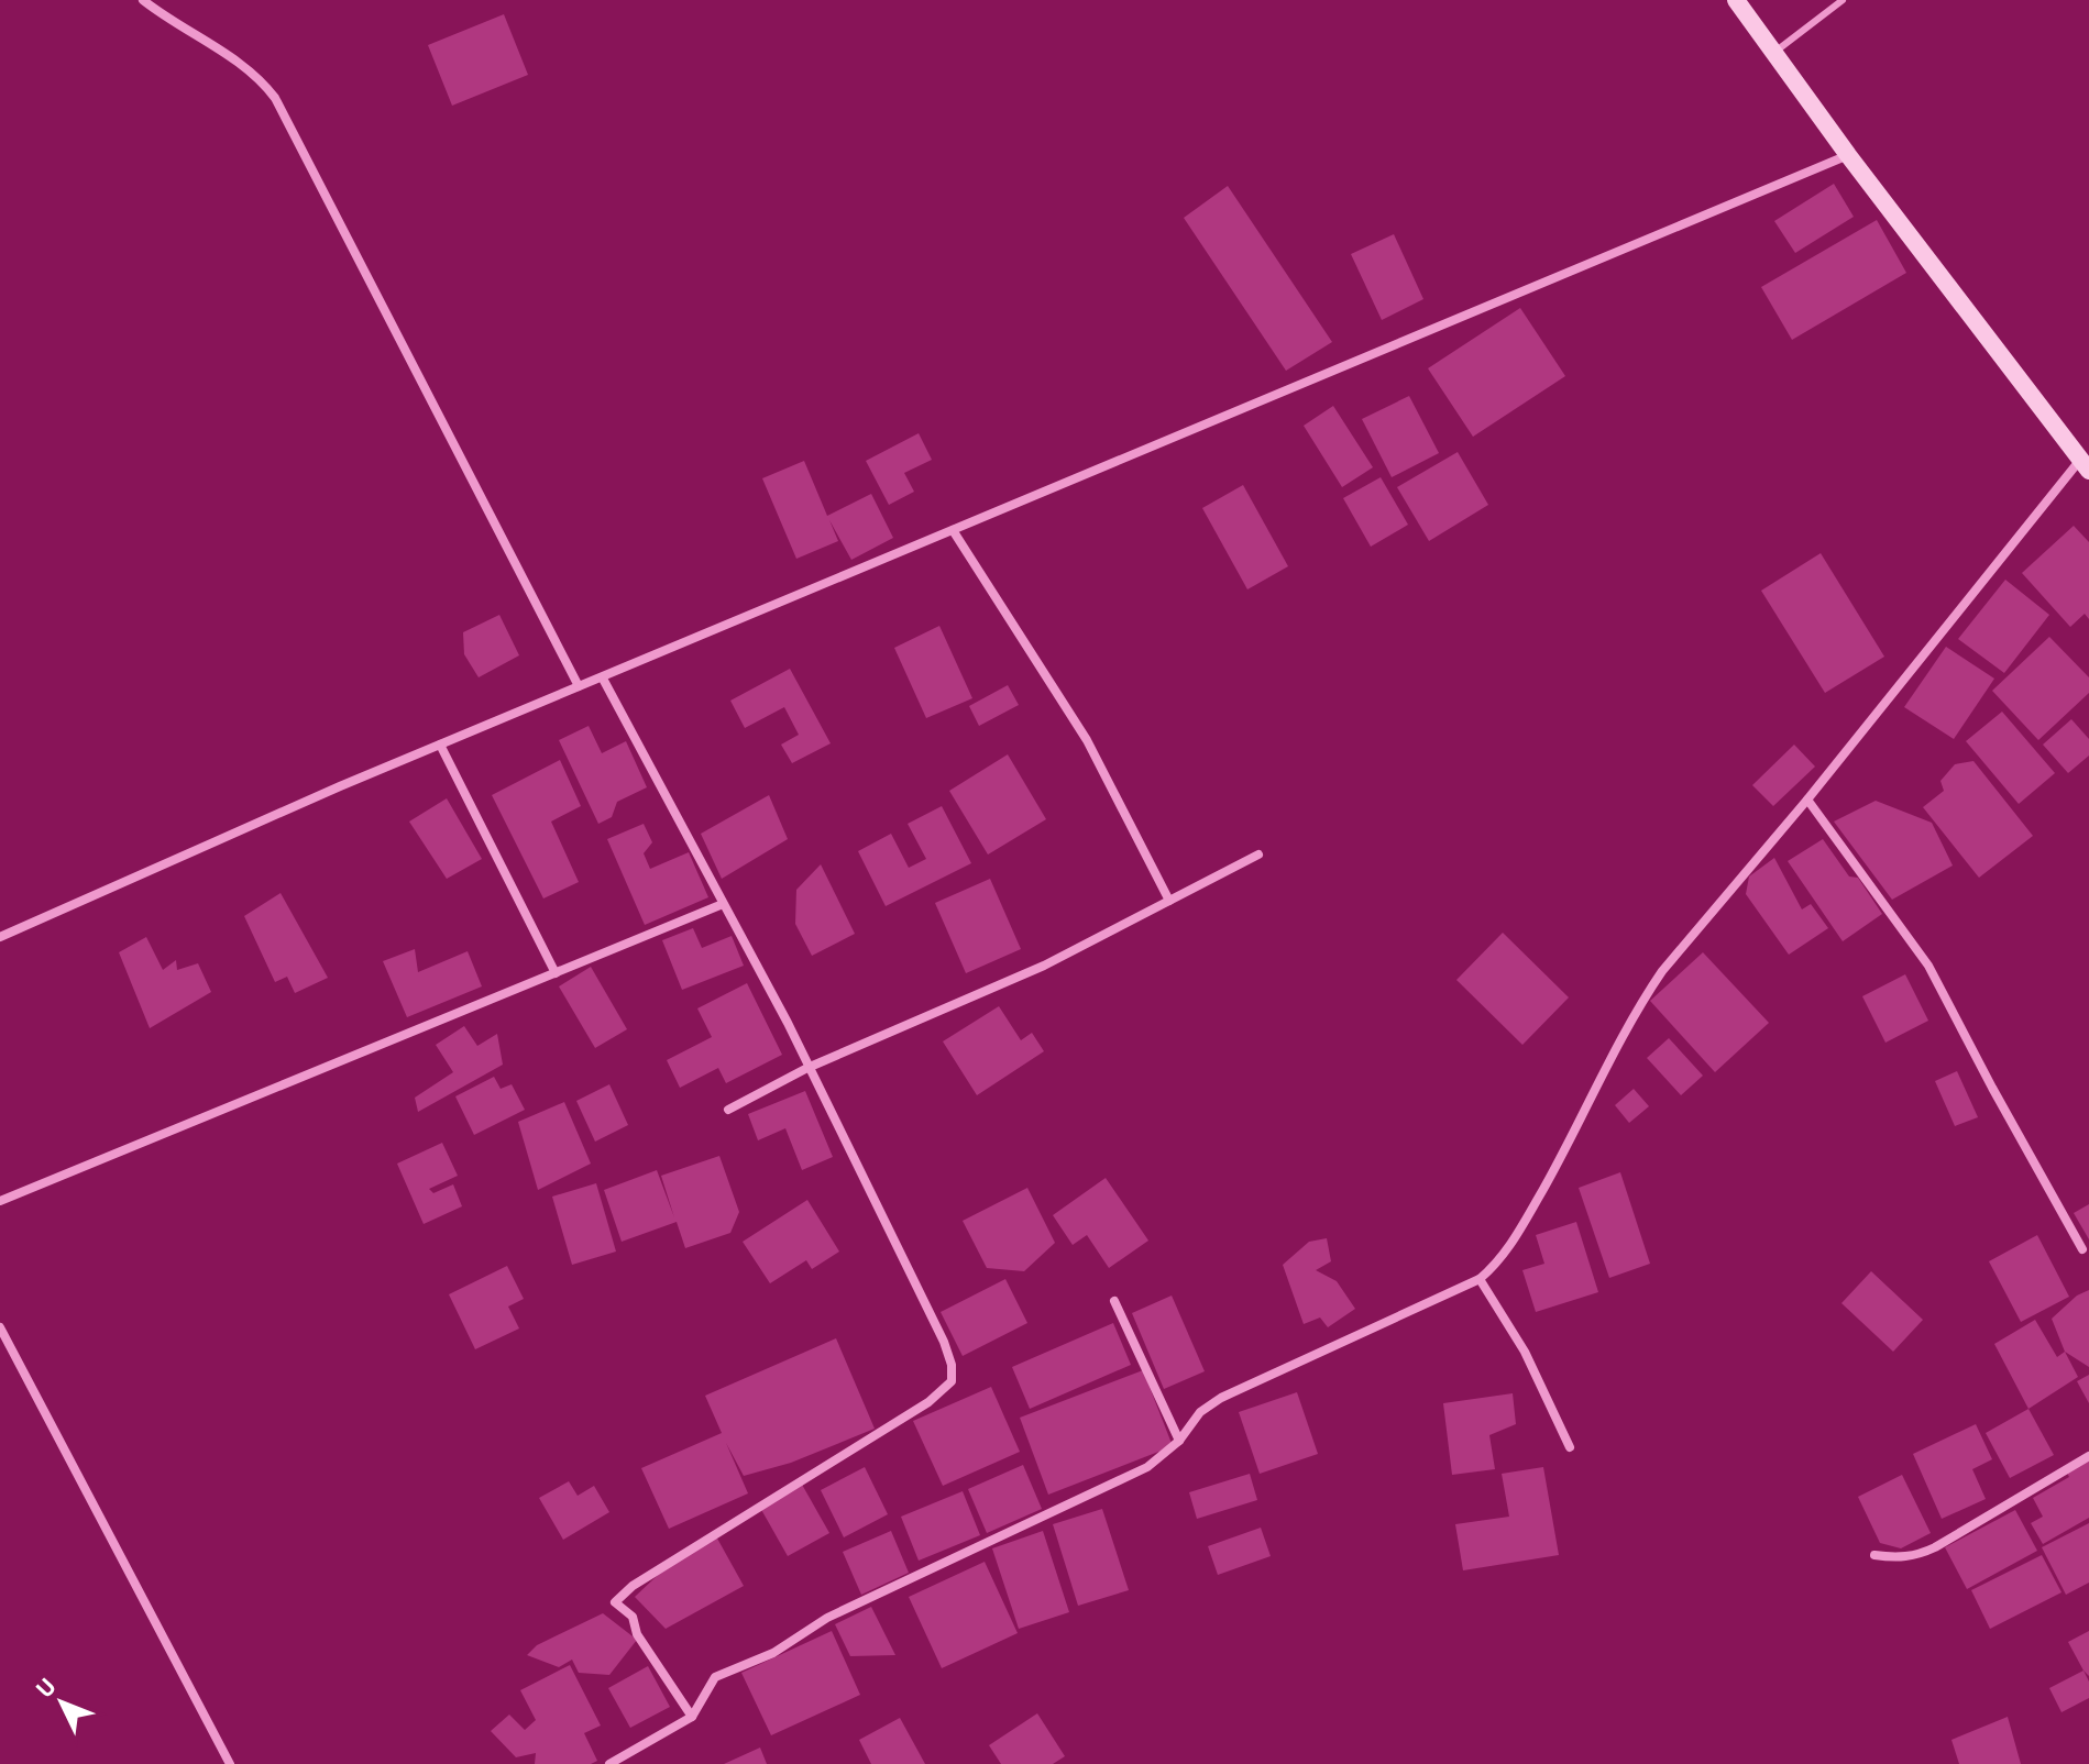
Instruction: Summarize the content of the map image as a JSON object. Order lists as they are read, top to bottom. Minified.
{"north":"top left"}
